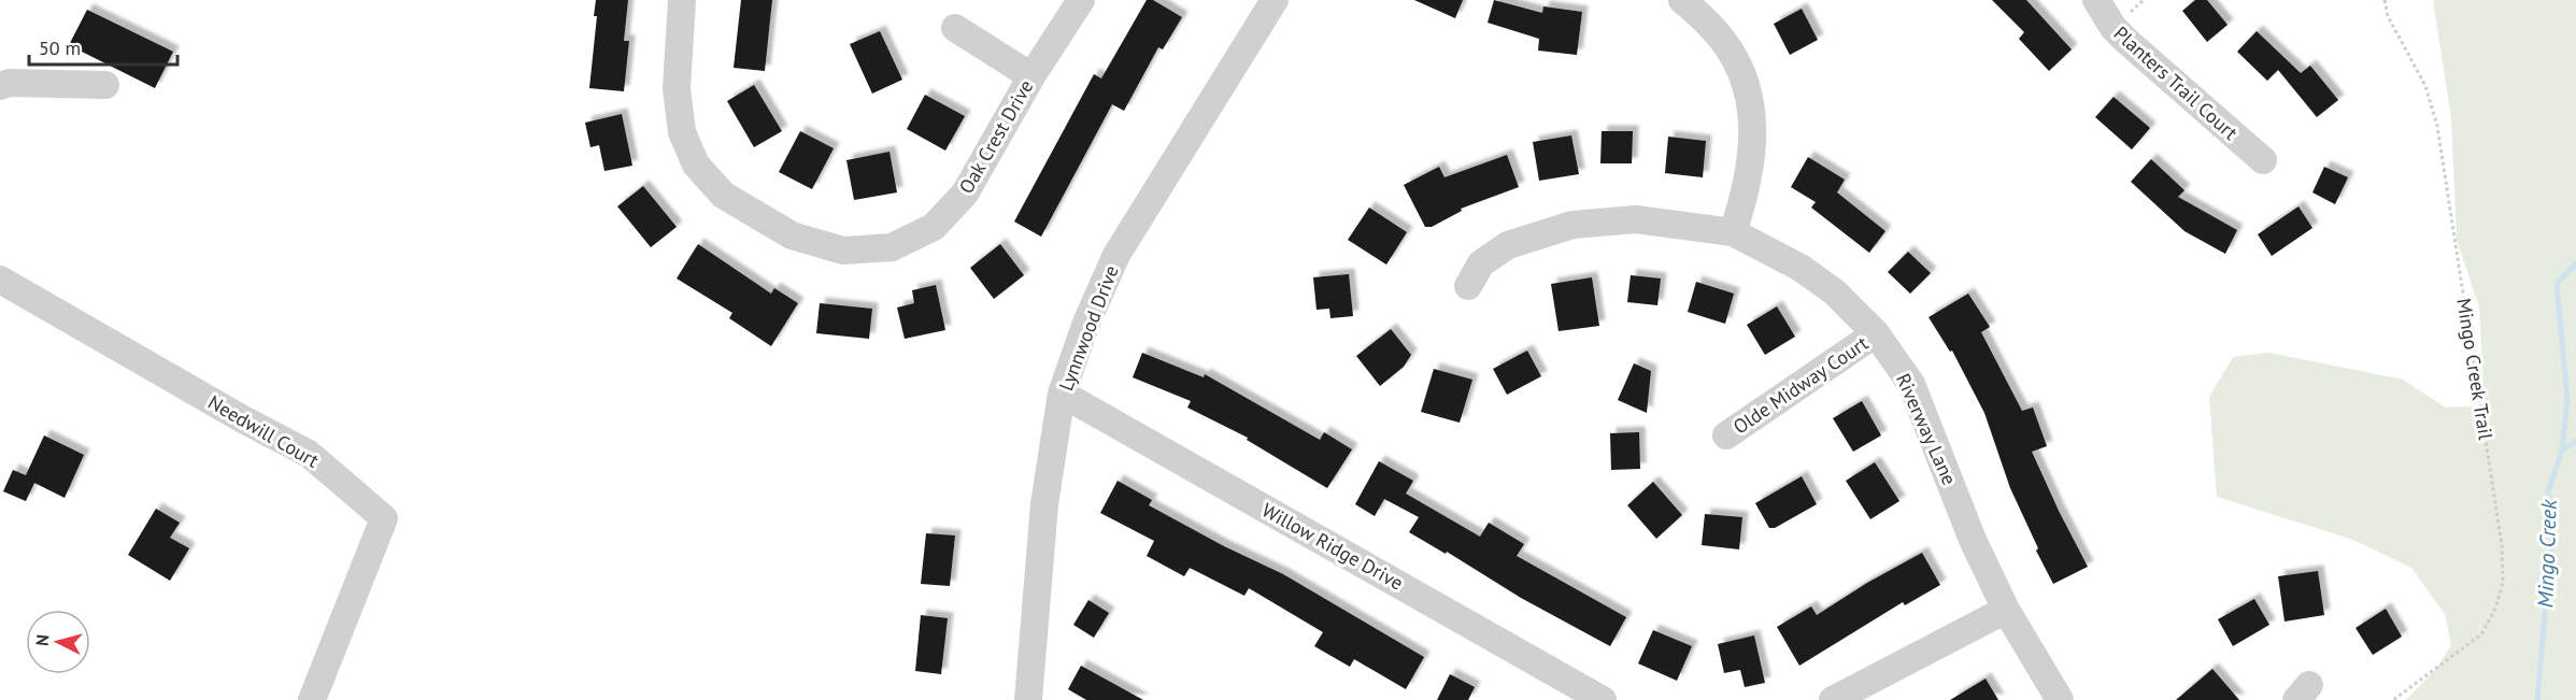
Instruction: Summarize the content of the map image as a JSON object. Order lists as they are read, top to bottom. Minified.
{"streets":{"street":["Planters Trail Court","Oak Crest Drive","Lynnwood Drive","Olde Midway Court","Riverway Lane","Needwill Court","Willow Ridge Drive"],"path":["Mingo Creek Trail"]},"crossings":[["Lynnwood Drive","Willow Ridge Drive"],["Olde Midway Court","Riverway Lane"]],"water":["Mingo Creek"],"scale_bar":"50 m","north":"left"}
